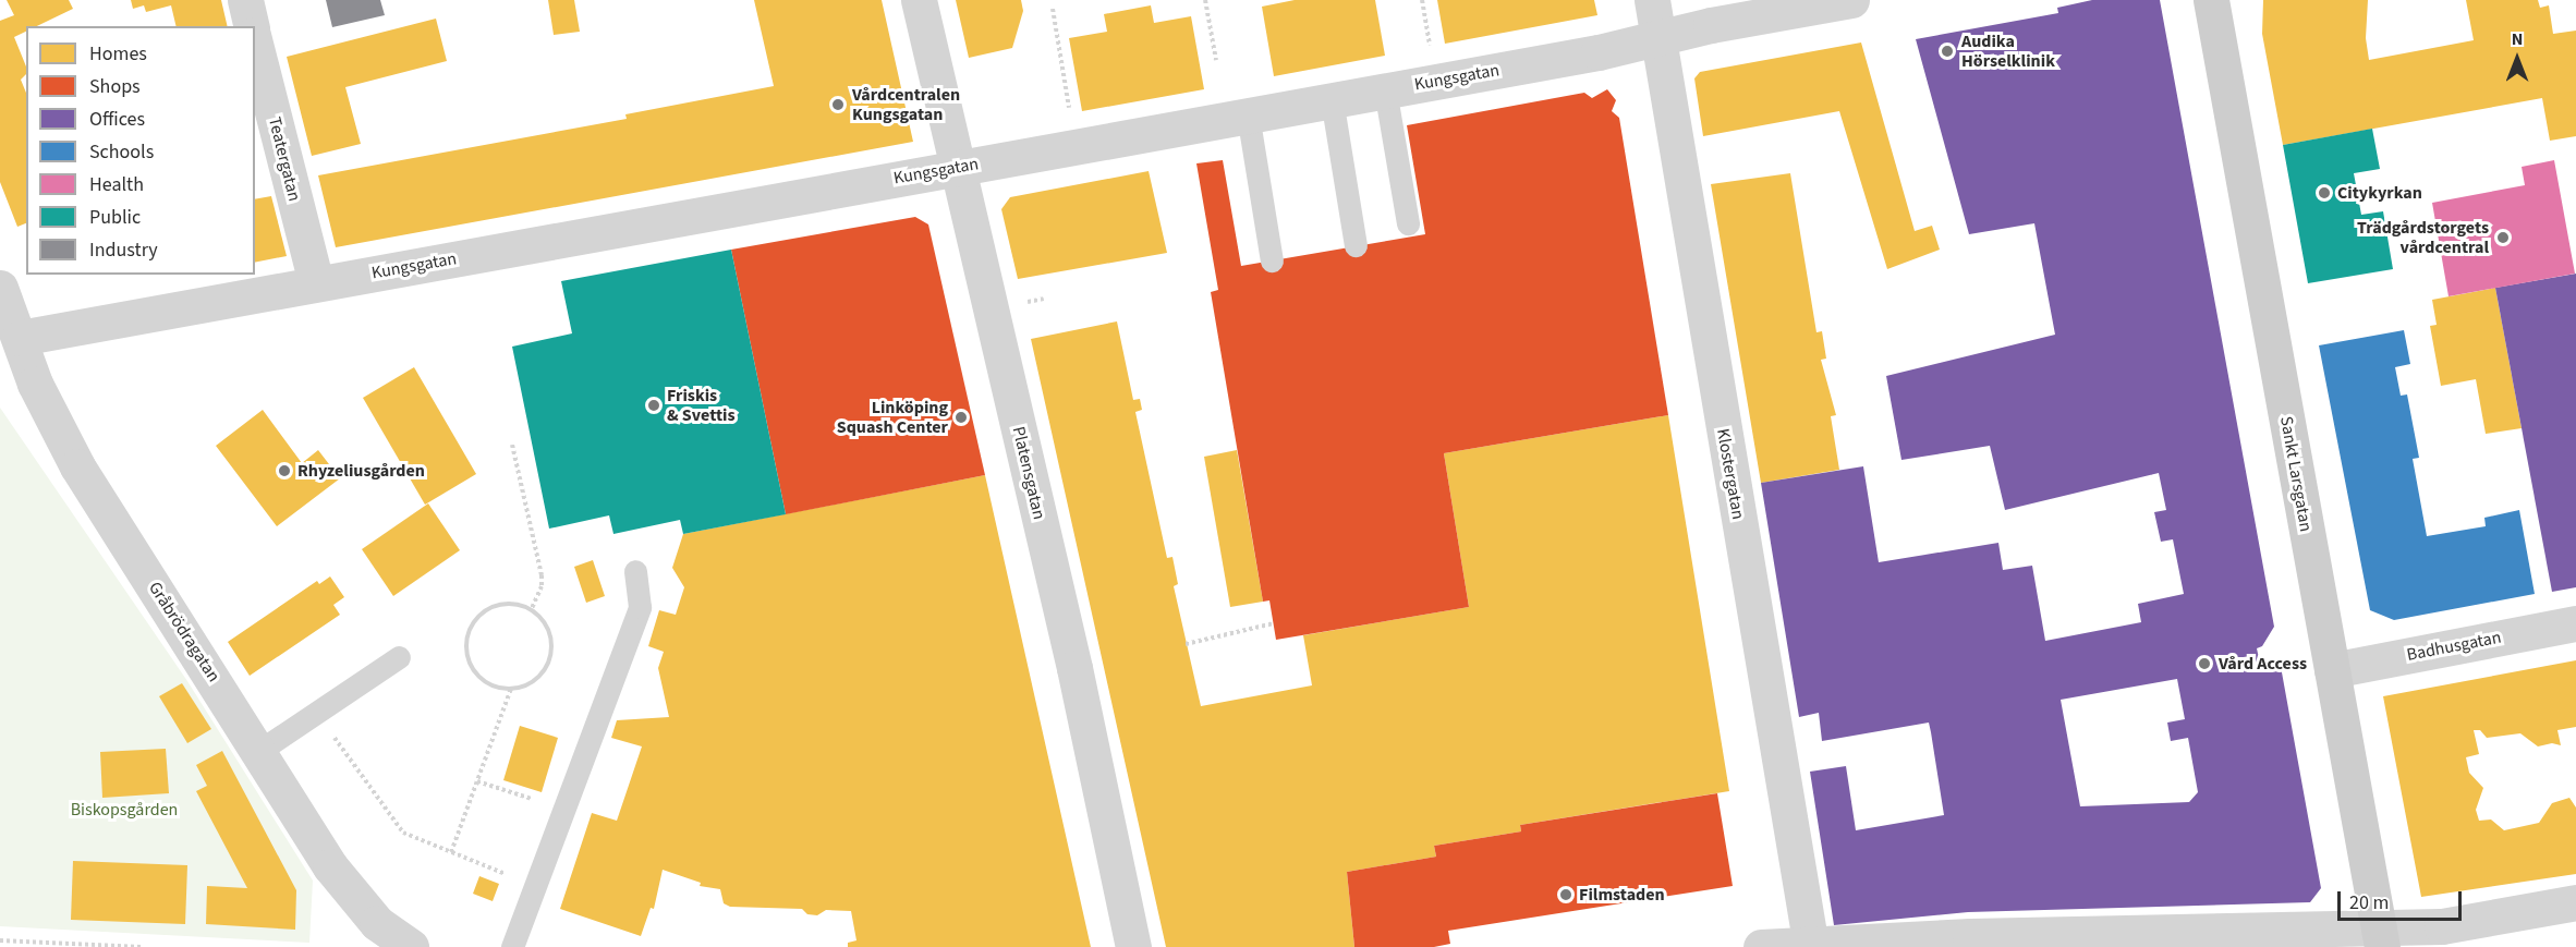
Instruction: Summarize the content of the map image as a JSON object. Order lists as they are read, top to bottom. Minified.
{"streets":{"main road":["Sankt Larsgatan"],"street":["Kungsgatan","Teatergatan","Platensgatan","Klostergatan","Gråbrödragatan","Badhusgatan"]},"crossings":[["Kungsgatan","Teatergatan"],["Kungsgatan","Platensgatan"],["Kungsgatan","Klostergatan"],["Kungsgatan","Gråbrödragatan"],["Sankt Larsgatan","Badhusgatan"]],"parks":["Biskopsgården"],"places":["Audika Hörselklinik","Vårdcentralen Kungsgatan","Citykyrkan","Trädgårdstorgets vårdcentral","Friskis & Svettis","Linköping Squash Center","Rhyzeliusgården","Vård Access","Filmstaden"],"legend":["Homes","Shops","Offices","Schools","Health","Public","Industry"],"scale_bar":"20 m","north":"top"}
